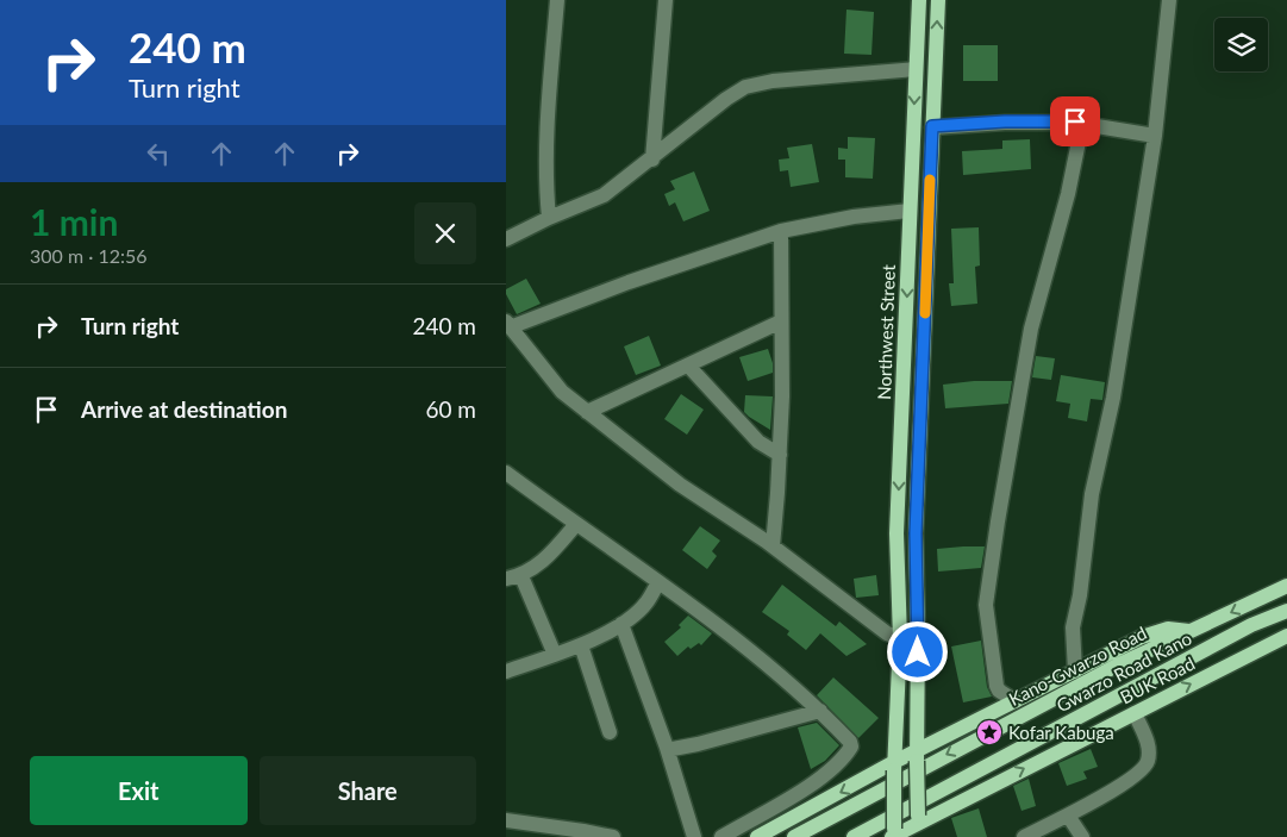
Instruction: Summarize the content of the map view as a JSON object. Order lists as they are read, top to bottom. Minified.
{"streets":{"main road":["Northwest Street","Kano-Gwarzo Road","Gwarzo Road Kano","BUK Road"]},"crossings":[["Northwest Street","BUK Road"]],"places":{"place":["Kofar Kabuga"]},"page":{"turn":["240 m","Turn right"],"heading":["1 min","300 m · 12:56"],"list":[{"name":"Turn right","value":"240 m"},{"name":"Arrive at destination","value":"60 m"}],"buttons":["Exit","Share"]}}
